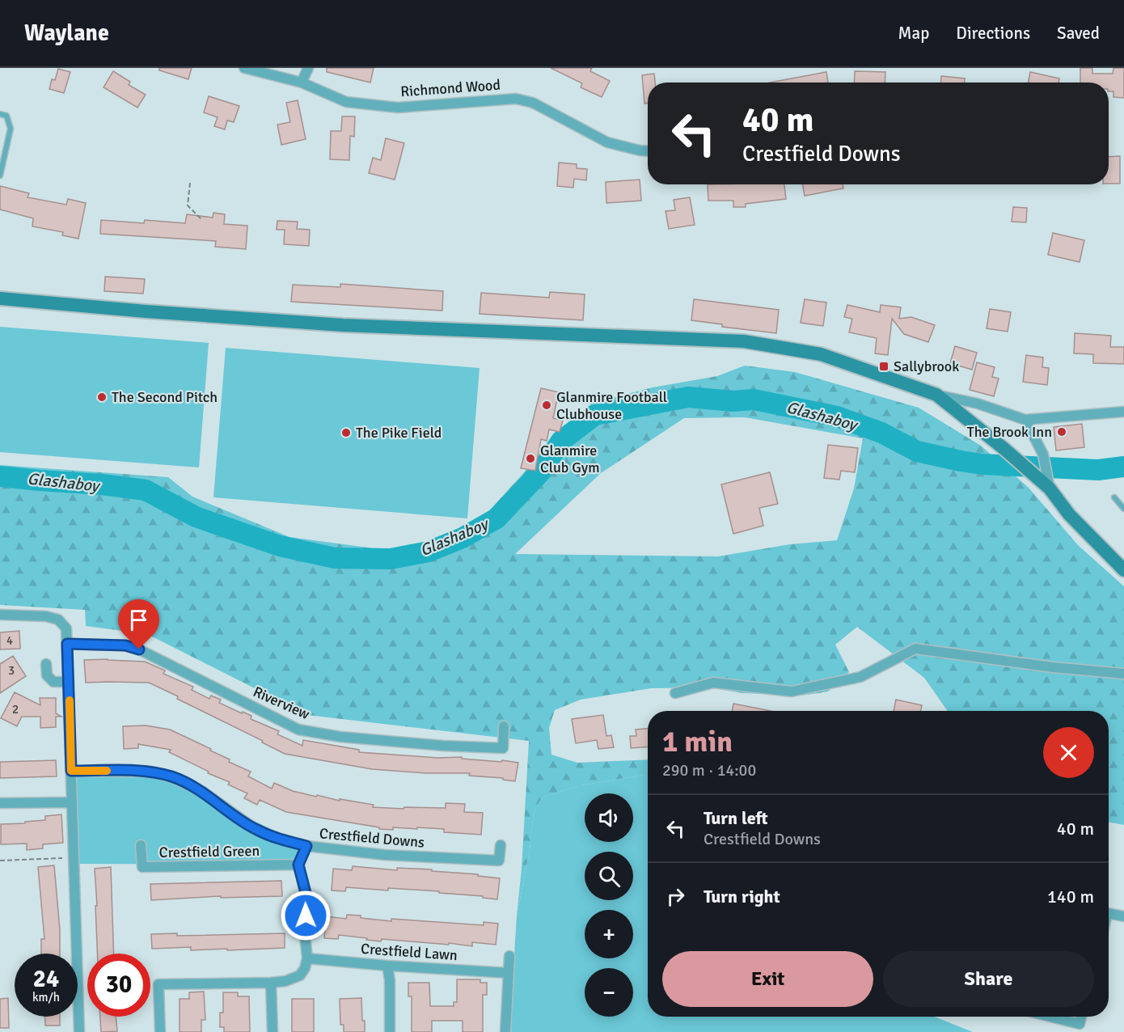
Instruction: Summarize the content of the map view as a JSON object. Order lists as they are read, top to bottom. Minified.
{"streets":{"street":["Richmond Wood","Riverview","Crestfield Downs","Crestfield Green","Crestfield Lawn"]},"water":["Glashaboy"],"places":{"transit":["Sallybrook"],"other":["The Second Pitch","Glanmire Football Clubhouse","The Brook Inn","The Pike Field","Glanmire Club Gym"]},"house_numbers":["4","3","2"],"page":{"header":"Waylane","nav":["Map","Directions","Saved"],"turn":["40 m","Crestfield Downs"],"heading":["1 min","290 m · 14:00"],"map_buttons":["+","−"],"list":[{"name":"Turn left","note":"Crestfield Downs","value":"40 m"},{"name":"Turn right","value":"140 m"}],"buttons":["Exit","Share"],"speed":"24 km/h","limit":"30"}}
